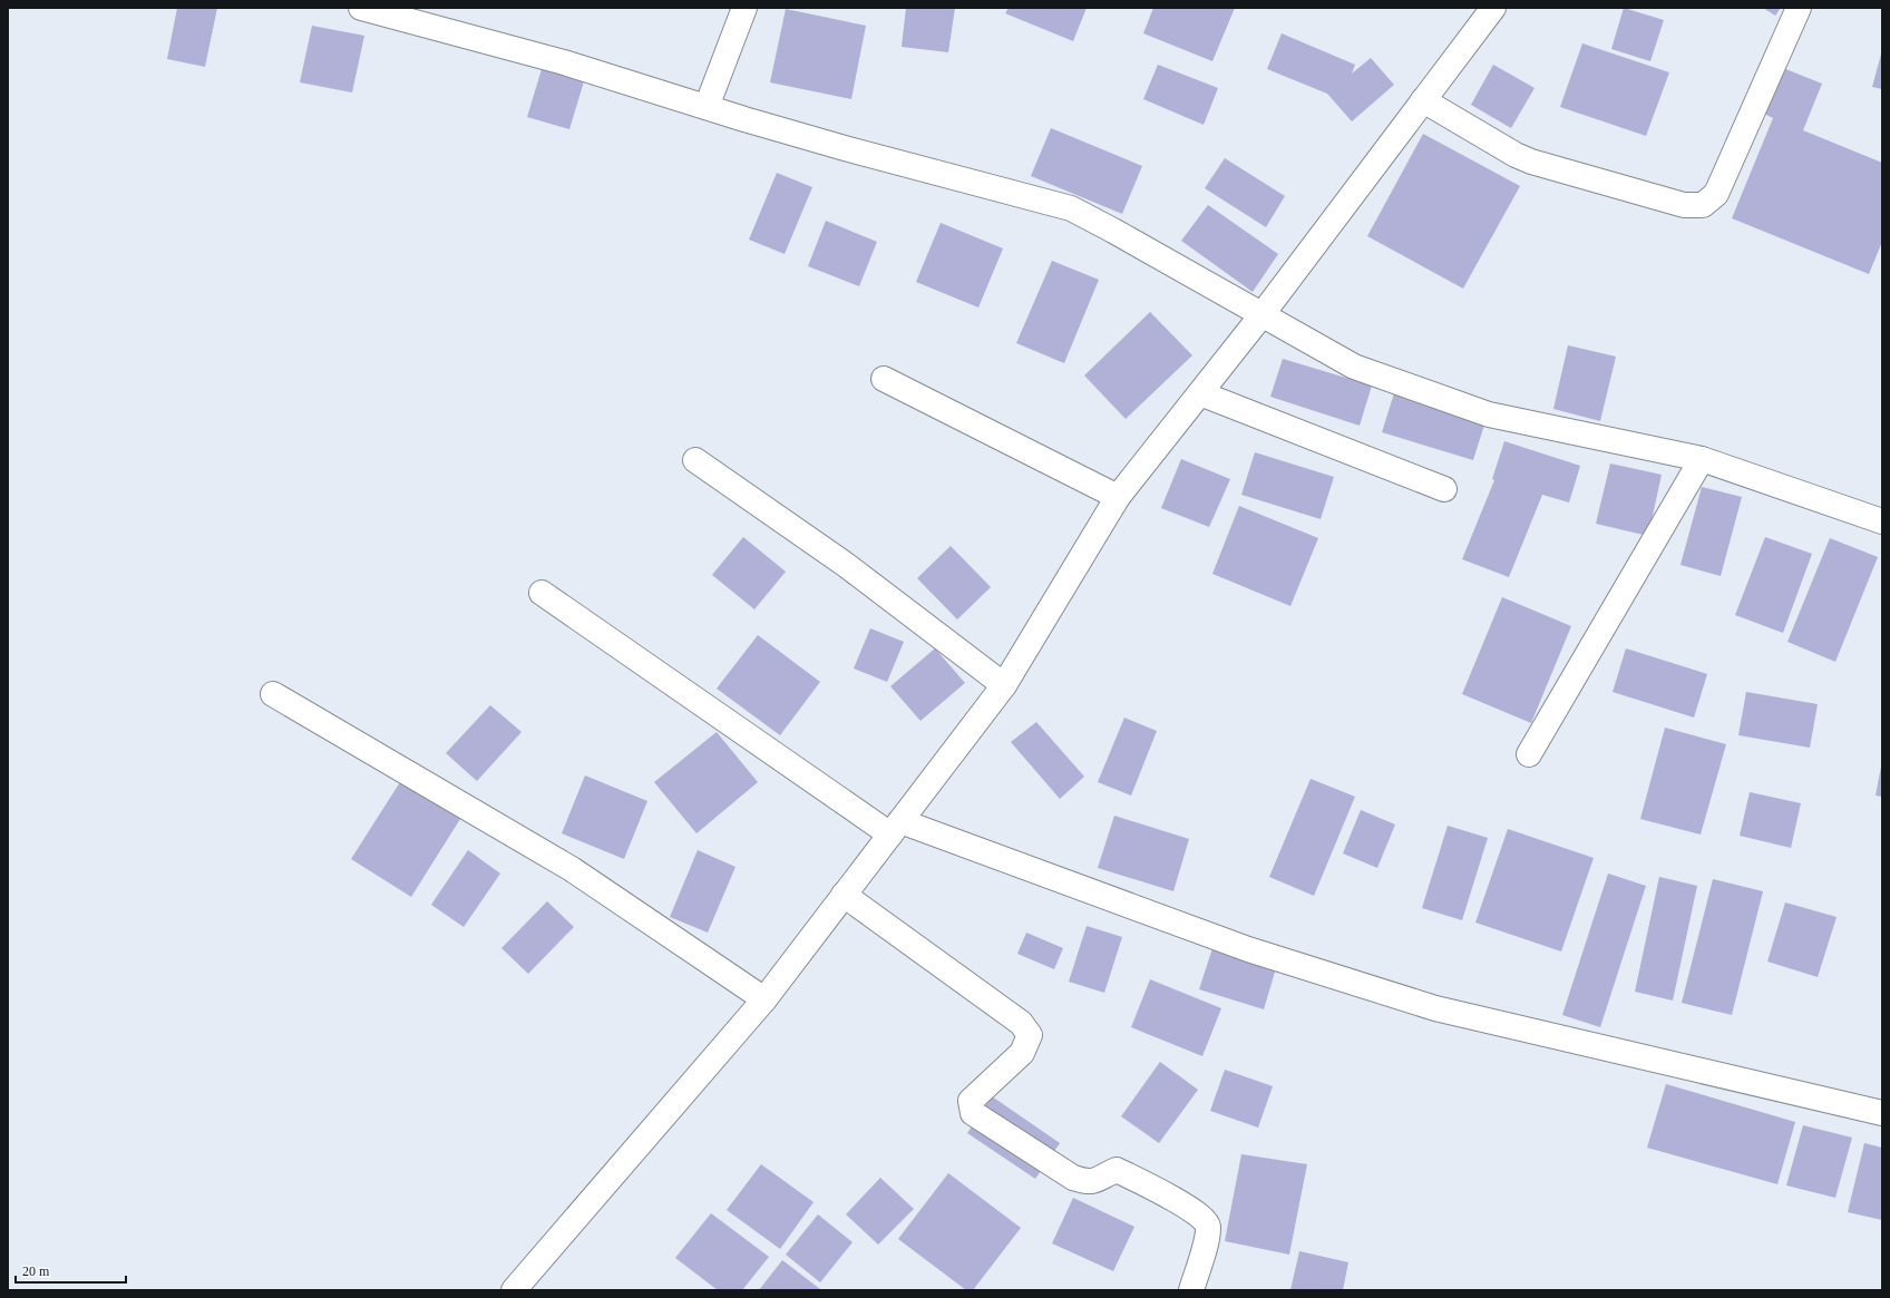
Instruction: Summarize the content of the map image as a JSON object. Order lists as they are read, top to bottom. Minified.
{"scale_bar":"20 m"}
